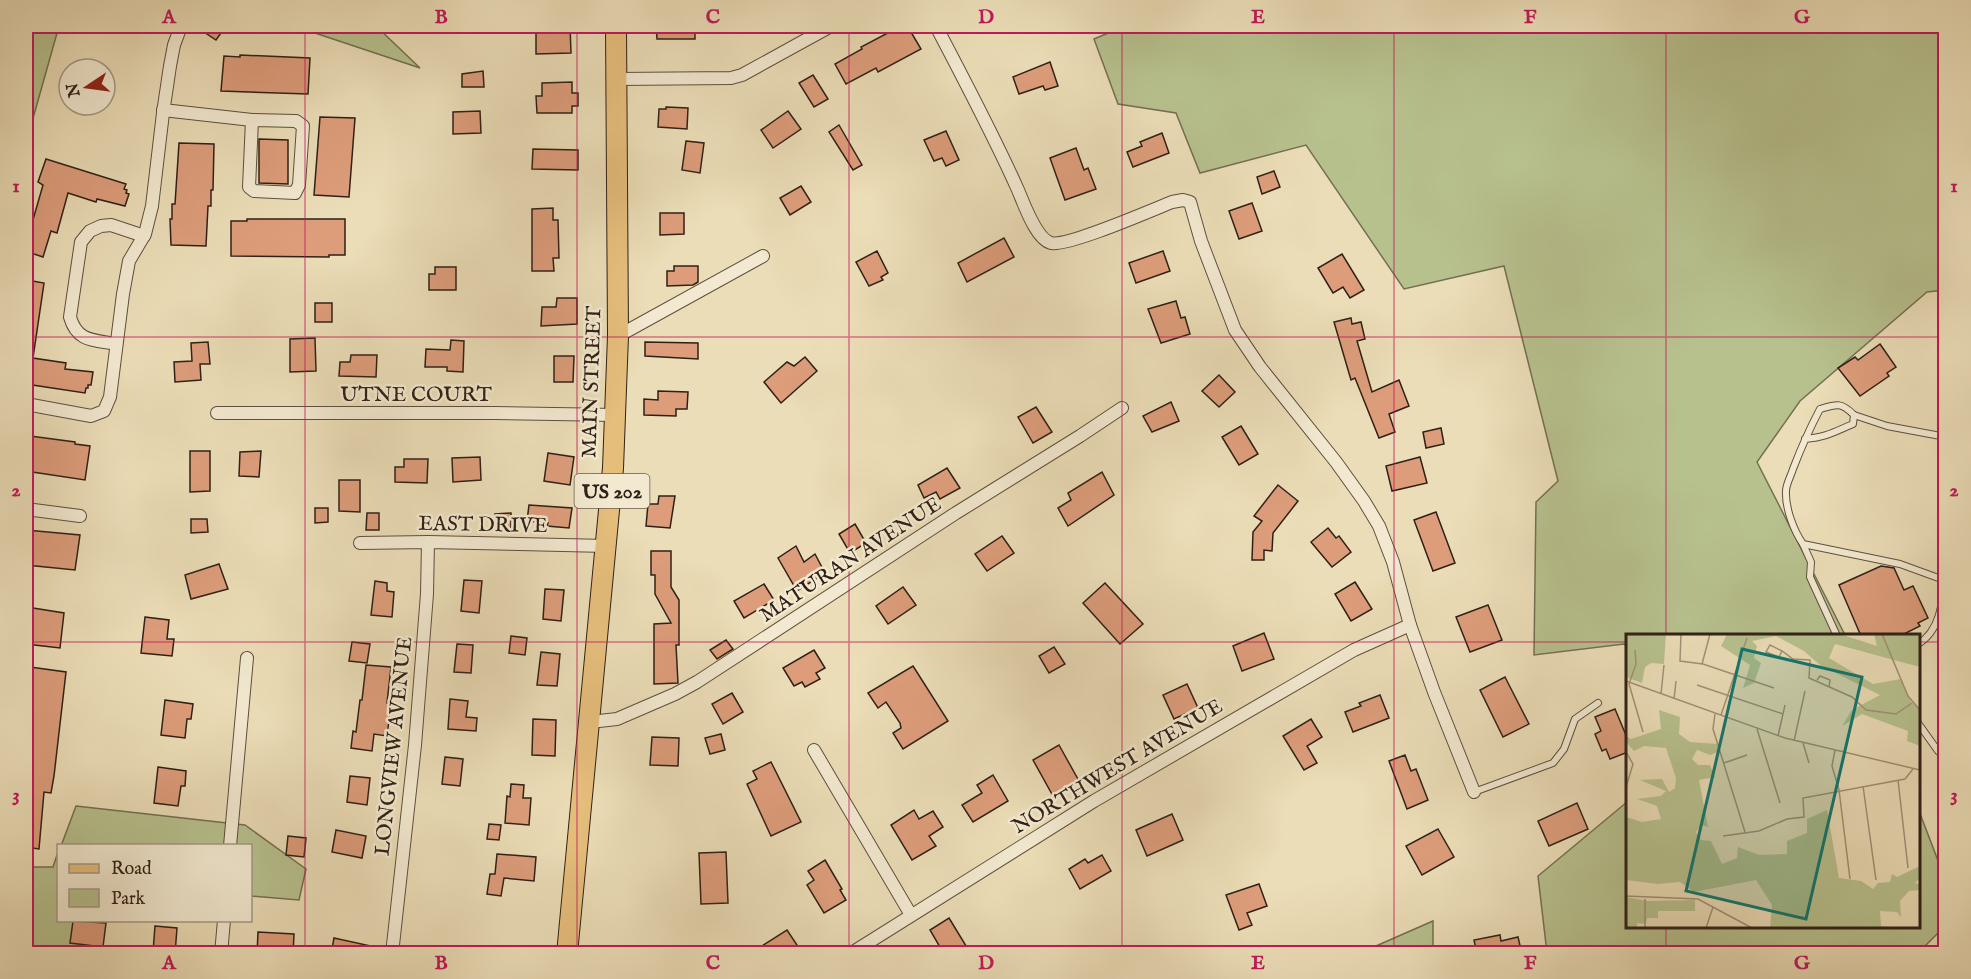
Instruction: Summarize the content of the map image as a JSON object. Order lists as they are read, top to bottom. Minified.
{"streets":{"main road":["MAIN STREET","US 202"],"street":["UTNE COURT","EAST DRIVE","MATURAN AVENUE","LONGVIEW AVENUE","NORTHWEST AVENUE"]},"crossings":[["MAIN STREET","UTNE COURT"],["MAIN STREET","EAST DRIVE"],["MAIN STREET","MATURAN AVENUE"],["EAST DRIVE","LONGVIEW AVENUE"]],"legend":["Road","Park"],"north":"left","grid":{"columns":["A","B","C","D","E","F","G"],"rows":["1","2","3"]}}
